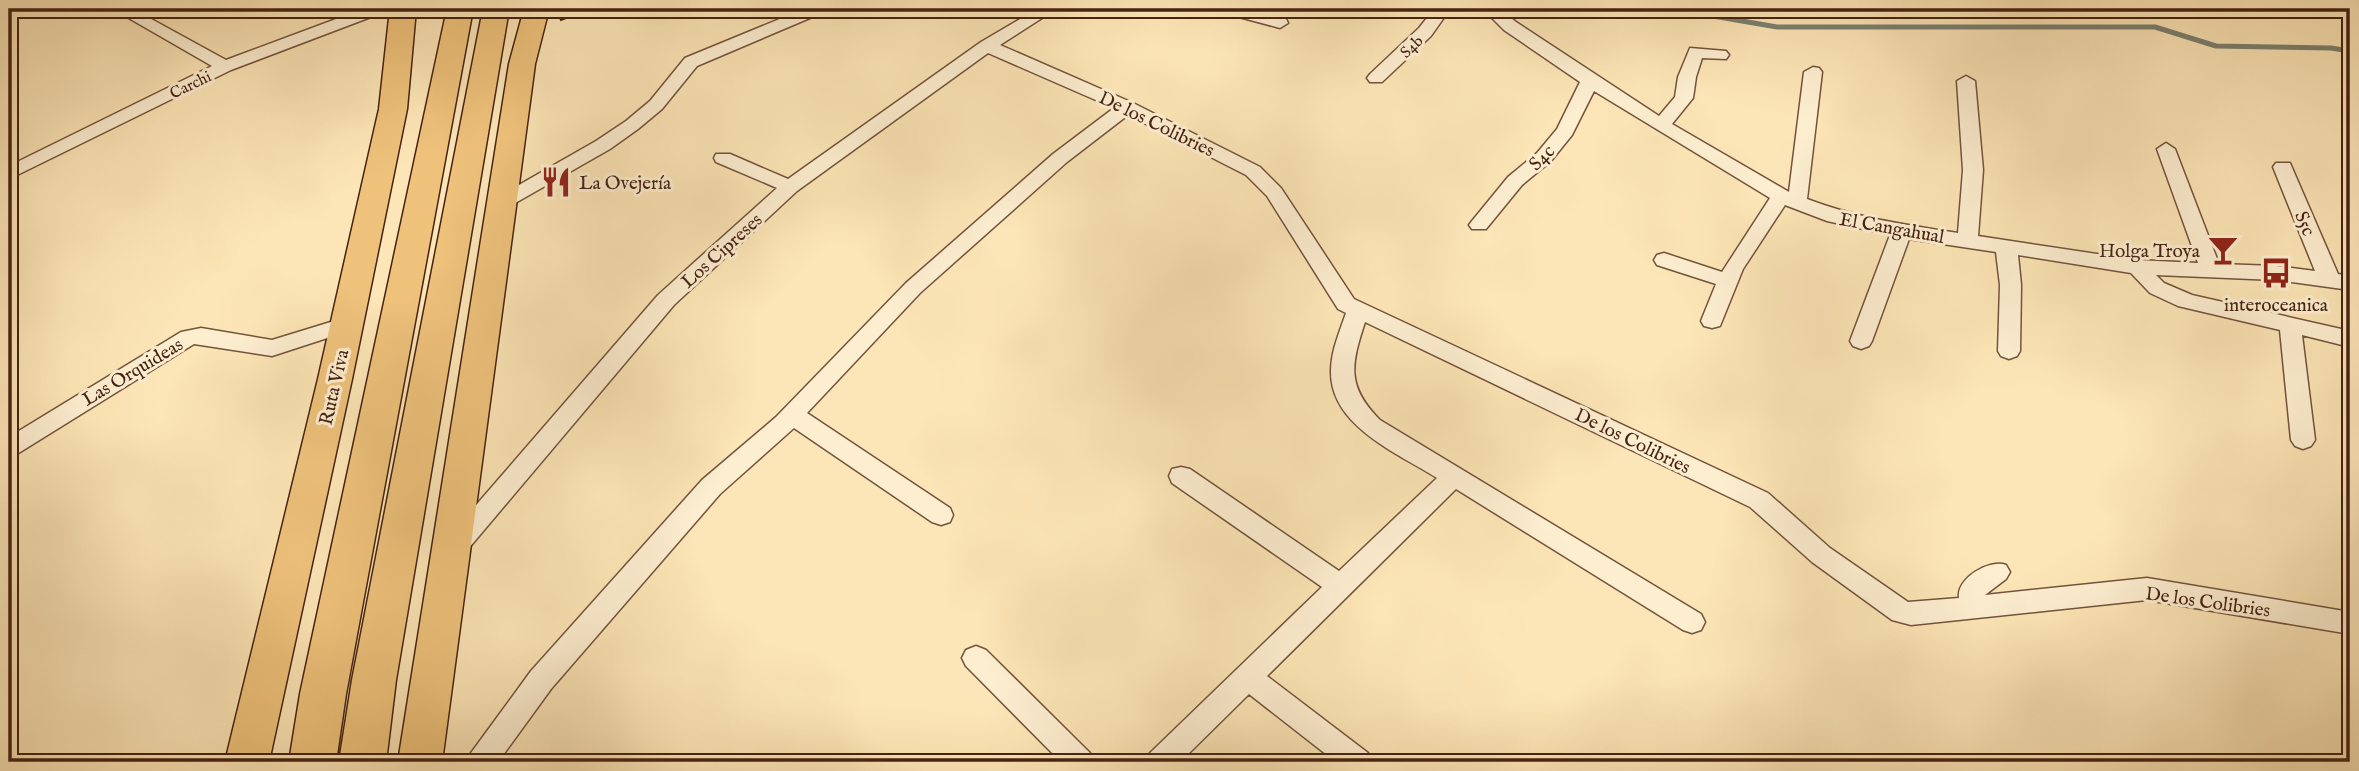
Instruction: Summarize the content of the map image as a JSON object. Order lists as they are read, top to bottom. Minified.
{"streets":{"main road":["Ruta Viva"],"street":["S4b","Carchi","De los Colibries","S4c","S5c","El Cangahual","Los Cipreses","Las Orquideas"]},"crossings":[["De los Colibries","Los Cipreses"],["S4c","El Cangahual"],["S5c","El Cangahual"],["Las Orquideas","Ruta Viva"]],"places":{"restaurant":["La Ovejería"],"bar":["Holga Troya"],"bus stop":["interoceanica"]}}
